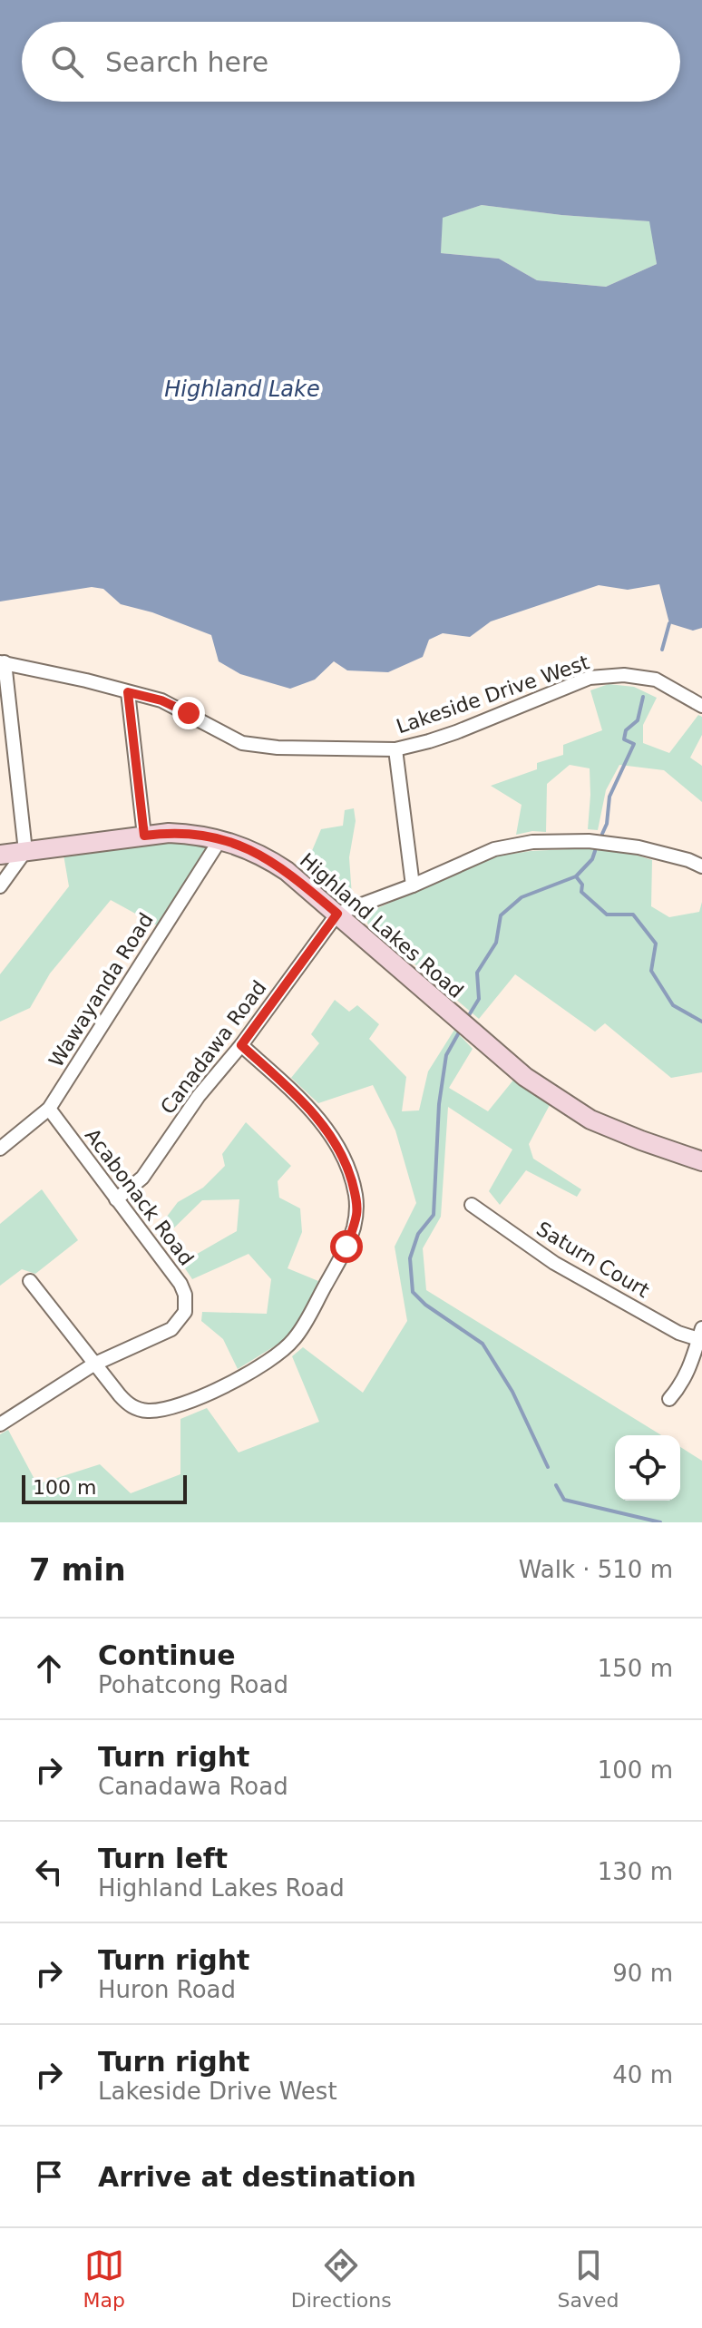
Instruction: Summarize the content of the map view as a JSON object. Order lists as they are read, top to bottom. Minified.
{"streets":{"street":["Lakeside Drive West","Highland Lakes Road","Wawayanda Road","Canadawa Road","Acabonack Road","Saturn Court"]},"crossings":[["Highland Lakes Road","Wawayanda Road"],["Highland Lakes Road","Canadawa Road"],["Wawayanda Road","Acabonack Road"],["Canadawa Road","Acabonack Road"]],"water":["Highland Lake"],"scale_bar":"100 m","page":{"search":"Search here","scale":"100 m","heading":["7 min","Walk · 510 m"],"list":[["Continue","Pohatcong Road","150 m"],["Turn right","Canadawa Road","100 m"],["Turn left","Highland Lakes Road","130 m"],["Turn right","Huron Road","90 m"],["Turn right","Lakeside Drive West","40 m"],"Arrive at destination"],"nav":["Map","Directions","Saved"]}}
